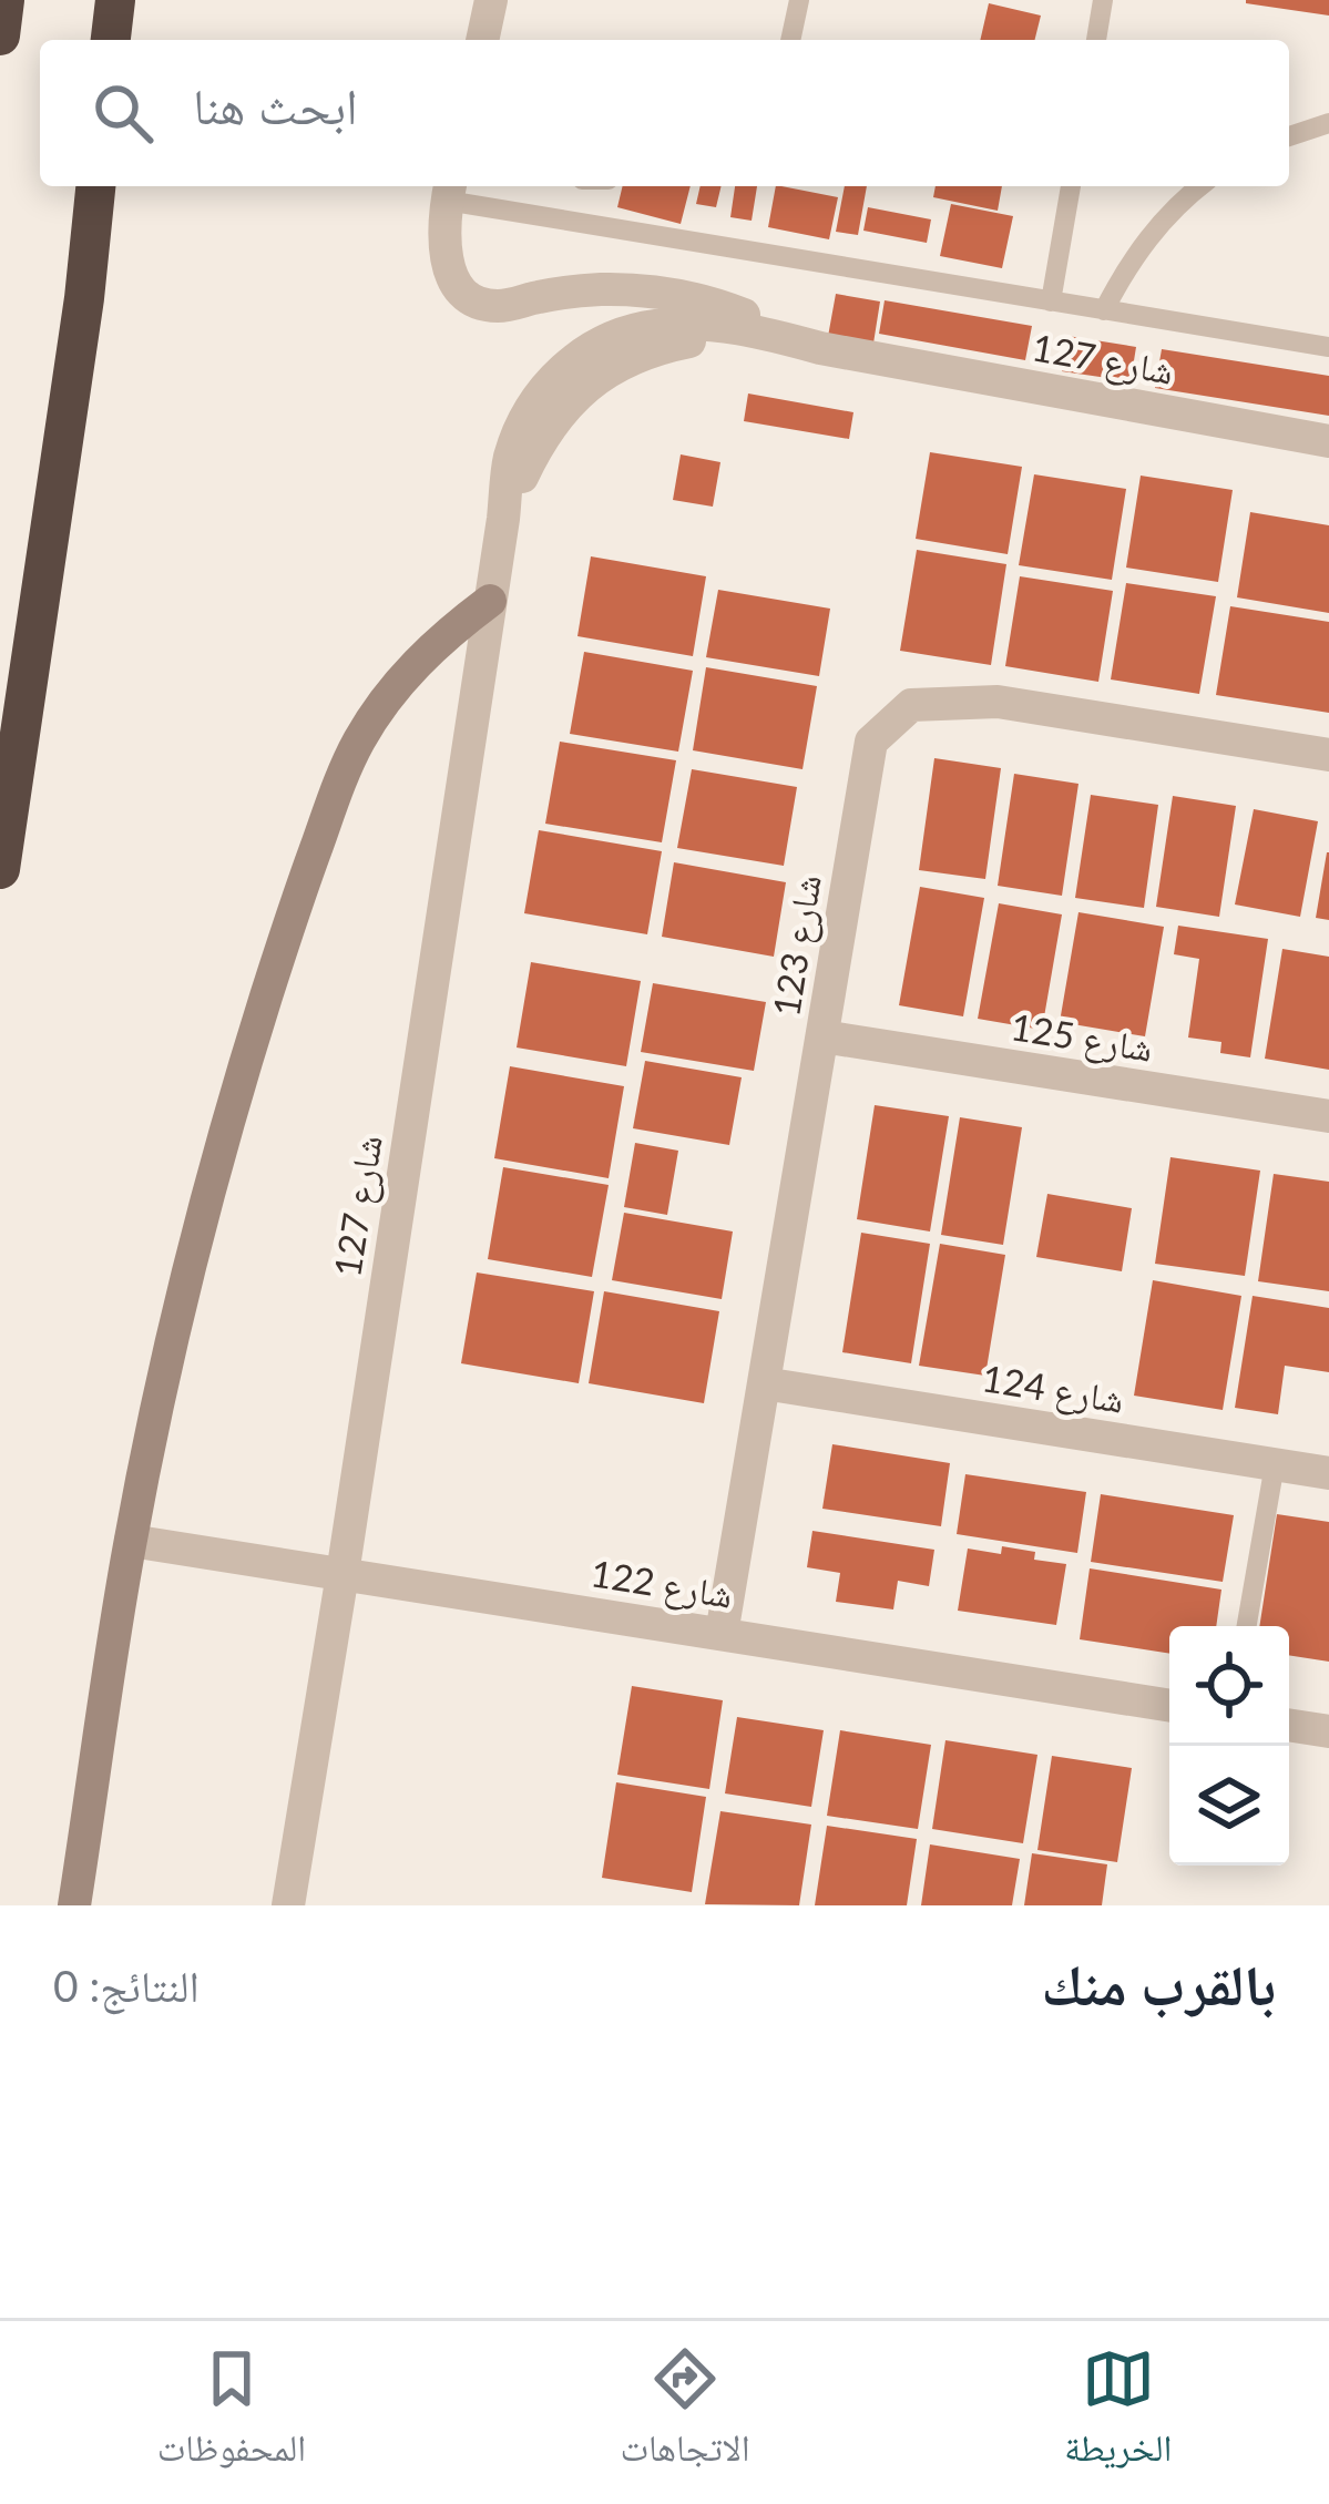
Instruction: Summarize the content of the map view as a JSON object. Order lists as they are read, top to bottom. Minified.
{"streets":{"street":["شارع 127","شارع 123","شارع 125","شارع 124","شارع 122"]},"crossings":[["شارع 127","شارع 122"],["شارع 123","شارع 125"],["شارع 123","شارع 124"],["شارع 123","شارع 122"]],"page":{"search":"ابحث هنا","heading":["بالقرب منك","النتائج: 0"],"nav":["الخريطة","الاتجاهات","المحفوظات"]}}
